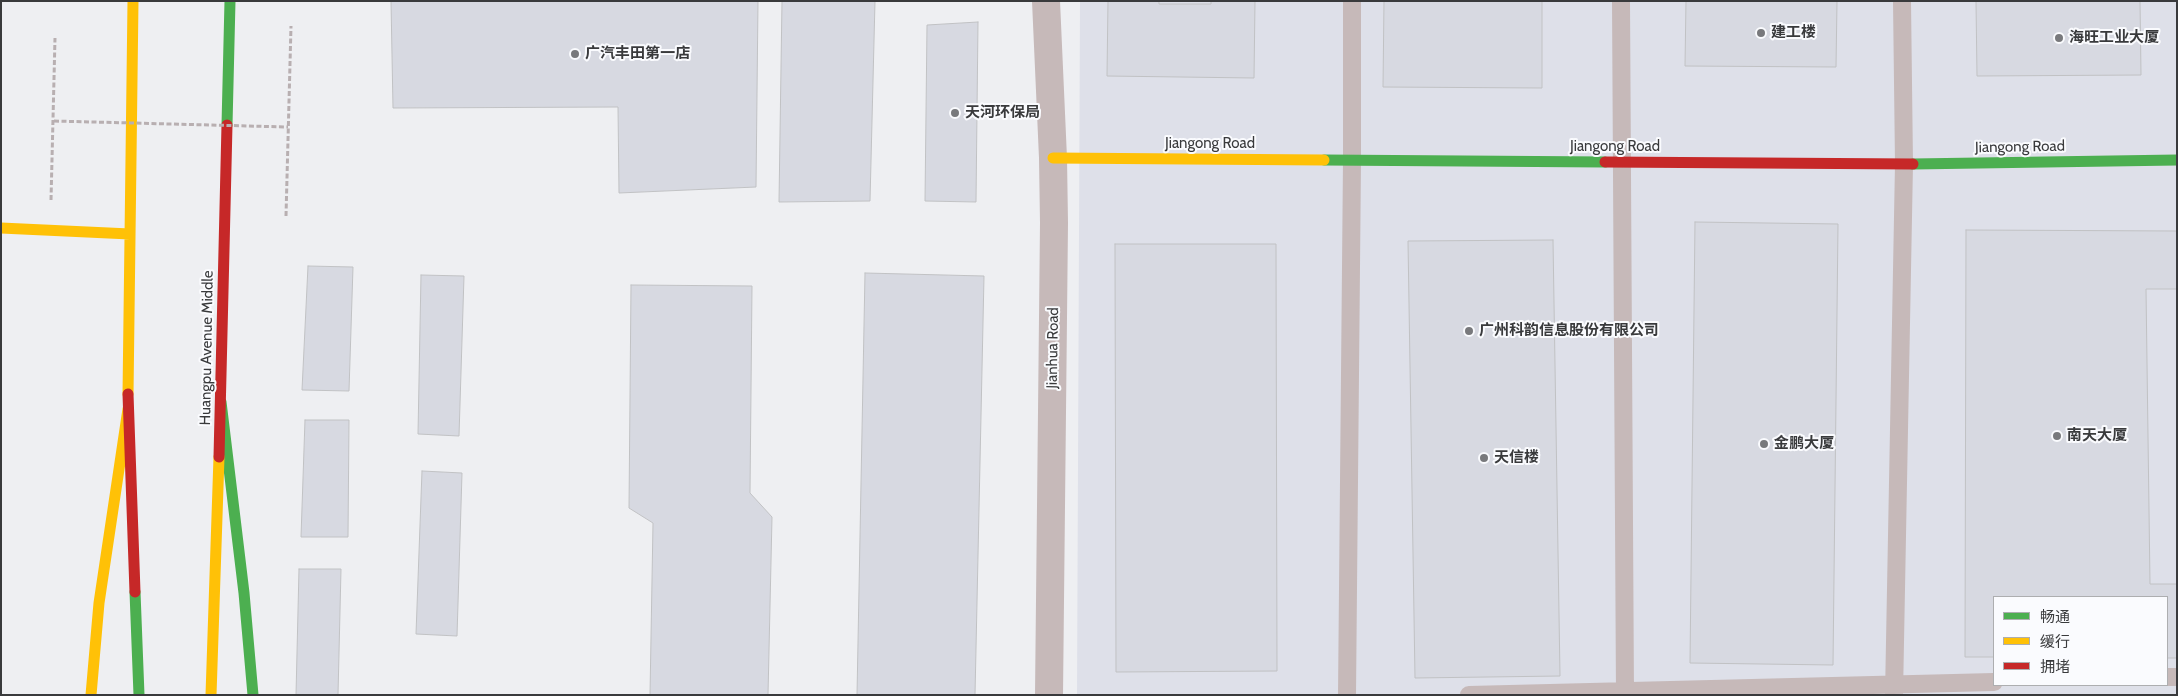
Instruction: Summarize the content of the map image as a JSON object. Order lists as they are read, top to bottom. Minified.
{"streets":{"main road":["Jiangong Road","Huangpu Avenue Middle"],"street":["Jianhua Road"]},"crossings":[["Jiangong Road","Jianhua Road"]],"places":["建工楼","海旺工业大厦","广汽丰田第一店","天河环保局","广州科韵信息股份有限公司","南天大厦","金鹏大厦","天信楼"],"legend":["畅通","缓行","拥堵"]}
